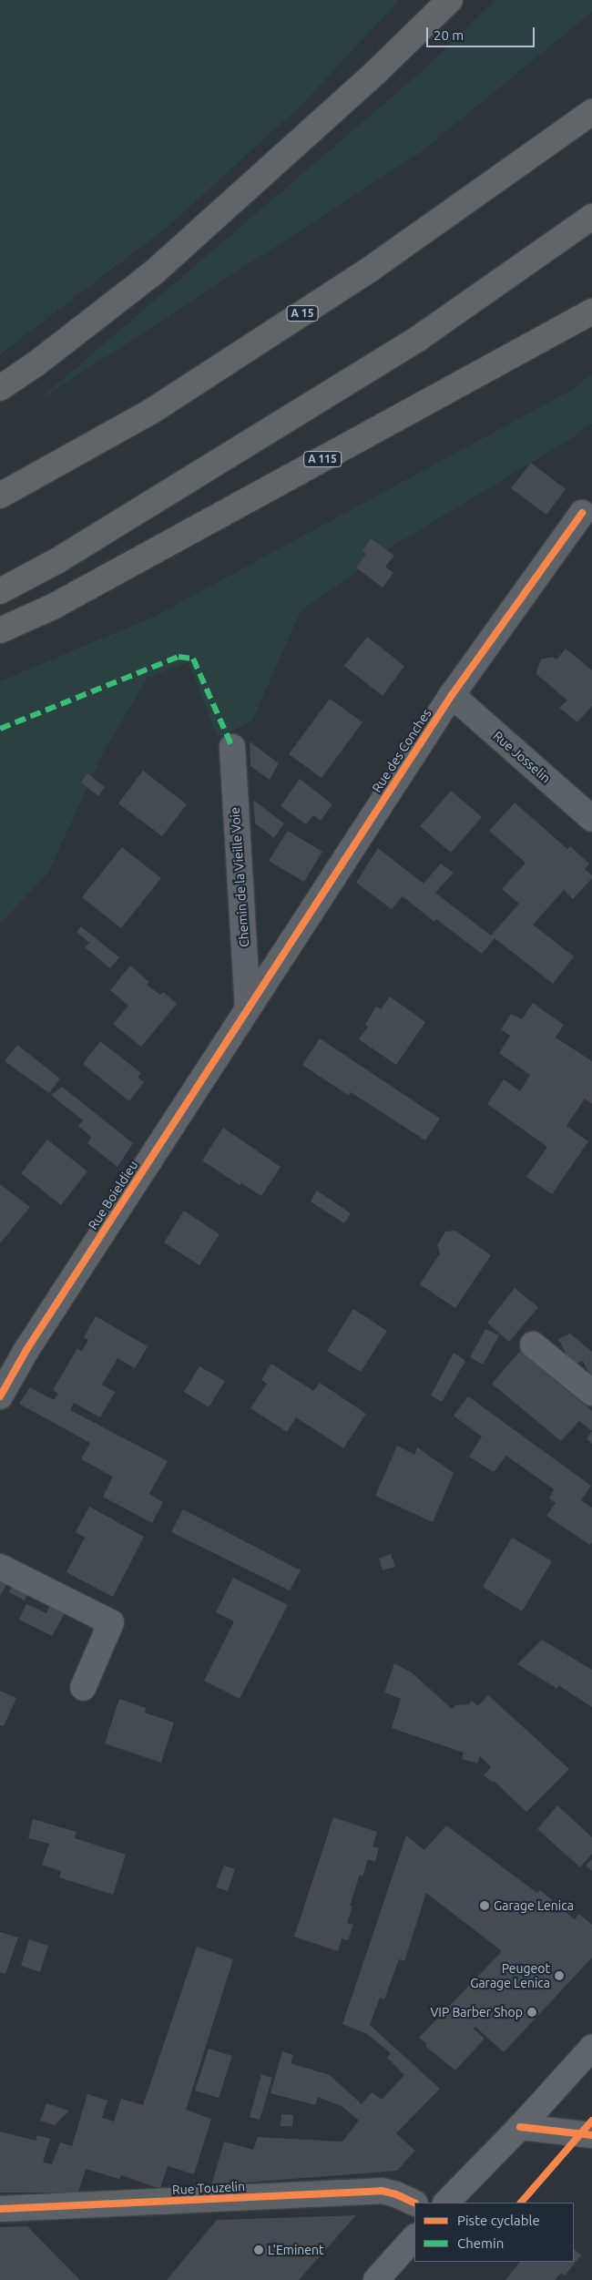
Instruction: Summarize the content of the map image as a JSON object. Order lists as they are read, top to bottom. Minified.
{"streets":{"highway":["A 15","A 115"],"street":["Rue des Conches","Rue Josselin","Chemin de la Vieille Voie","Rue Boieldieu","Rue Touzelin"]},"crossings":[["Rue des Conches","Rue Josselin"],["Rue des Conches","Chemin de la Vieille Voie"],["Rue des Conches","Rue Boieldieu"],["Chemin de la Vieille Voie","Rue Boieldieu"]],"places":["Garage Lenica","Peugeot Garage Lenica","VIP Barber Shop","L'Eminent"],"legend":["Piste cyclable","Chemin"],"scale_bar":"20 m"}
